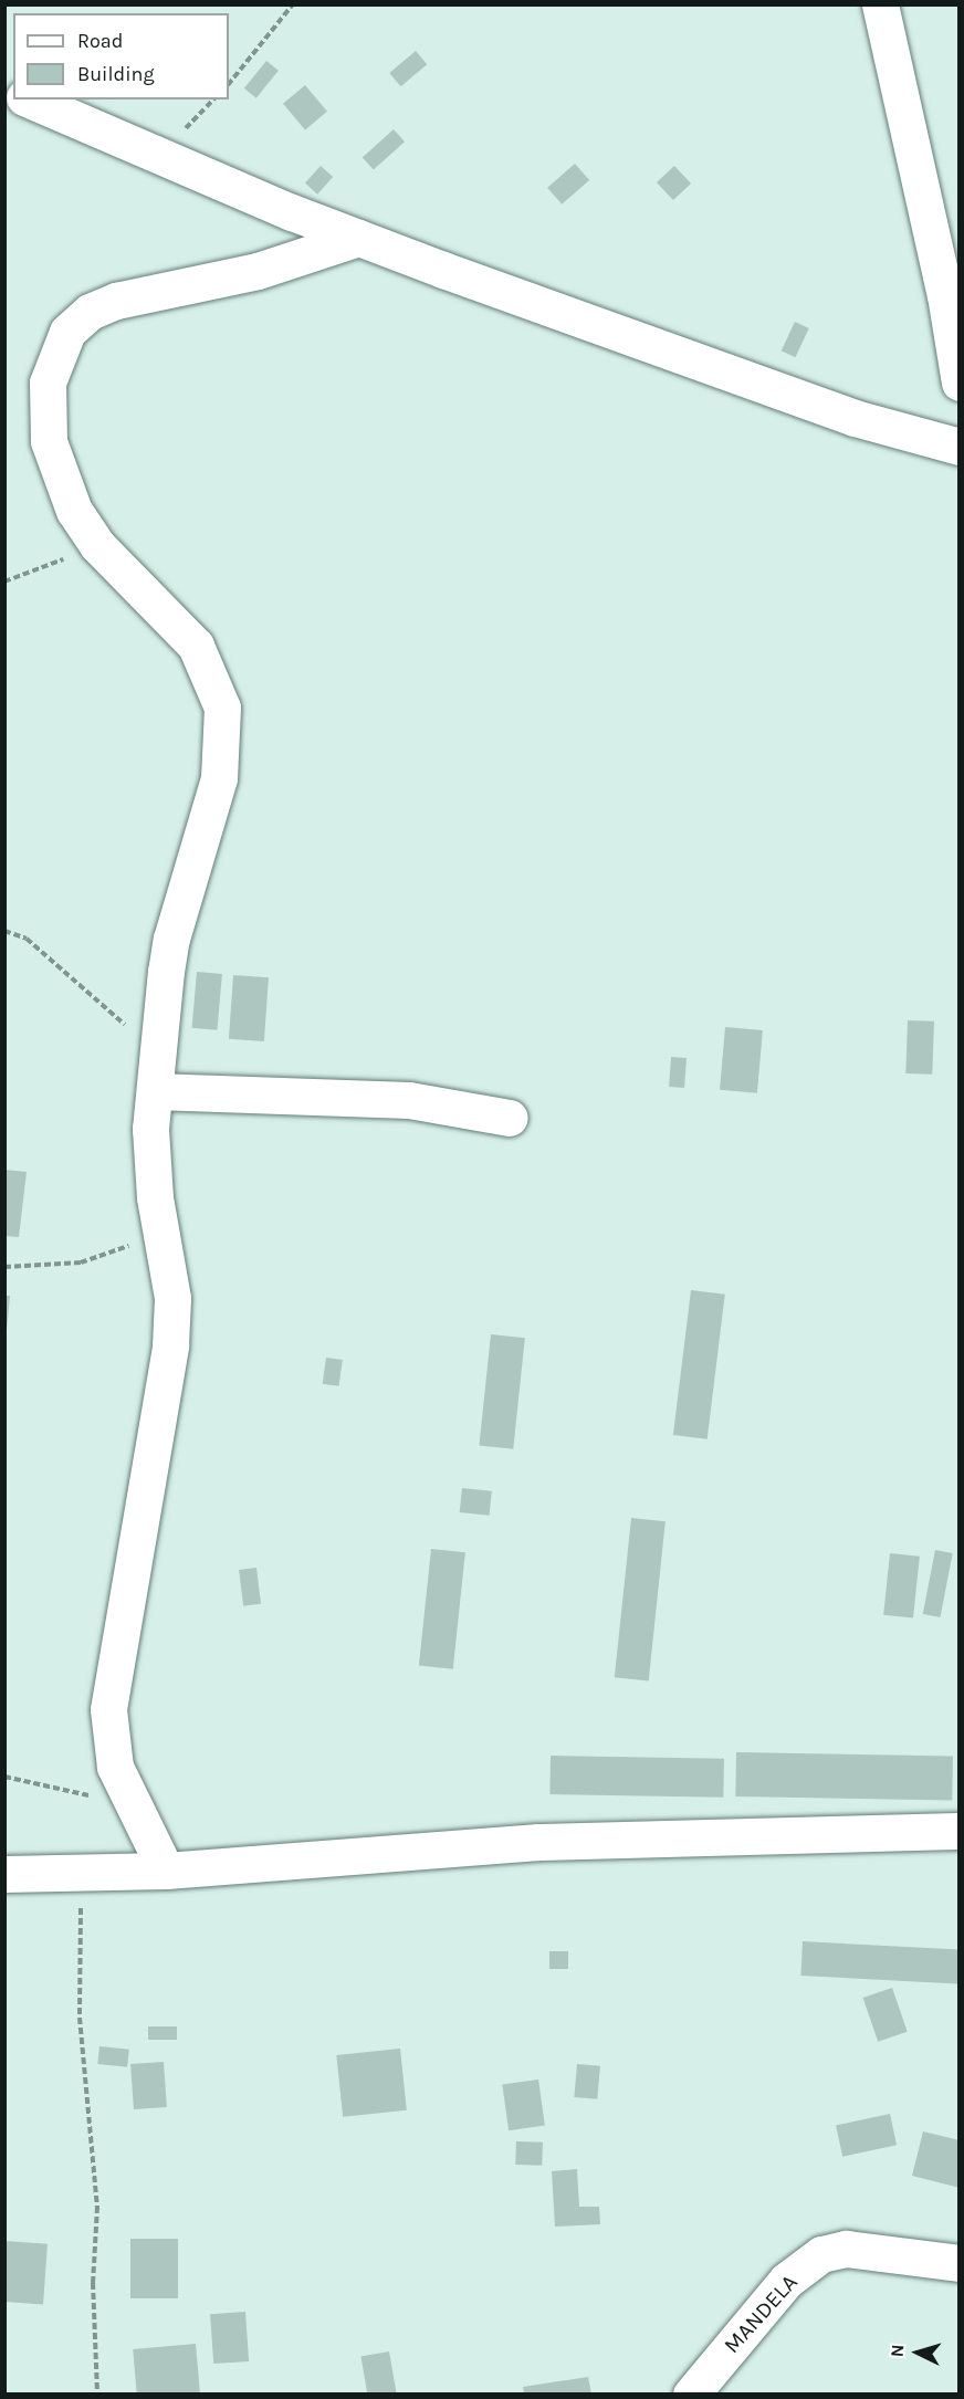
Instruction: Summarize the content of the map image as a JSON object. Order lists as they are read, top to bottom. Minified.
{"streets":{"street":["MANDELA"]},"legend":["Road","Building"],"north":"left"}
